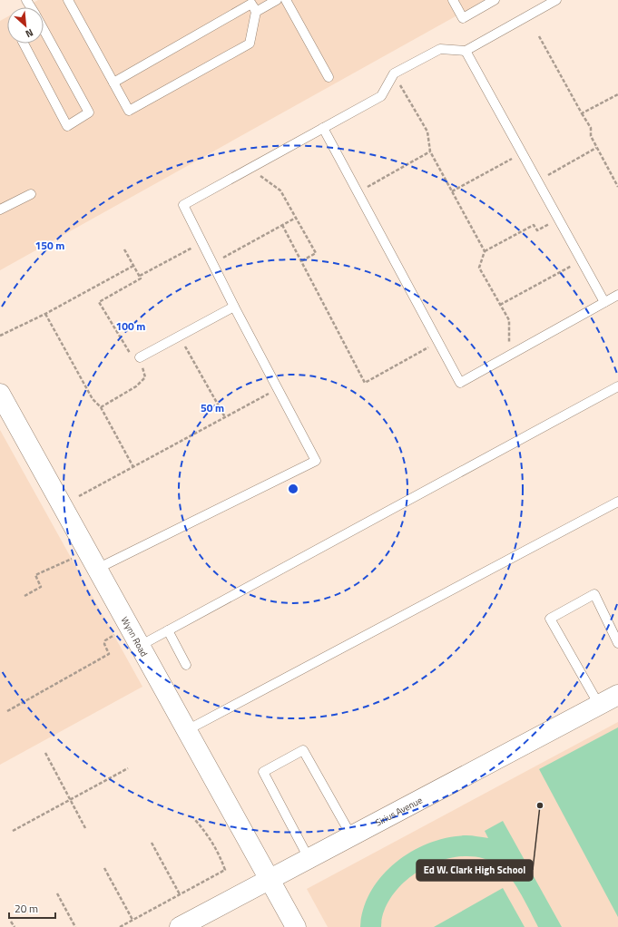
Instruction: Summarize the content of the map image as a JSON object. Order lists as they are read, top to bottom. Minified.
{"streets":{"street":["Wynn Road","Sirius Avenue"]},"crossings":[["Wynn Road","Sirius Avenue"]],"places":["Ed W. Clark High School"],"scale_bar":"20 m","north":"bottom right","rings":["150 m","100 m","50 m"]}
